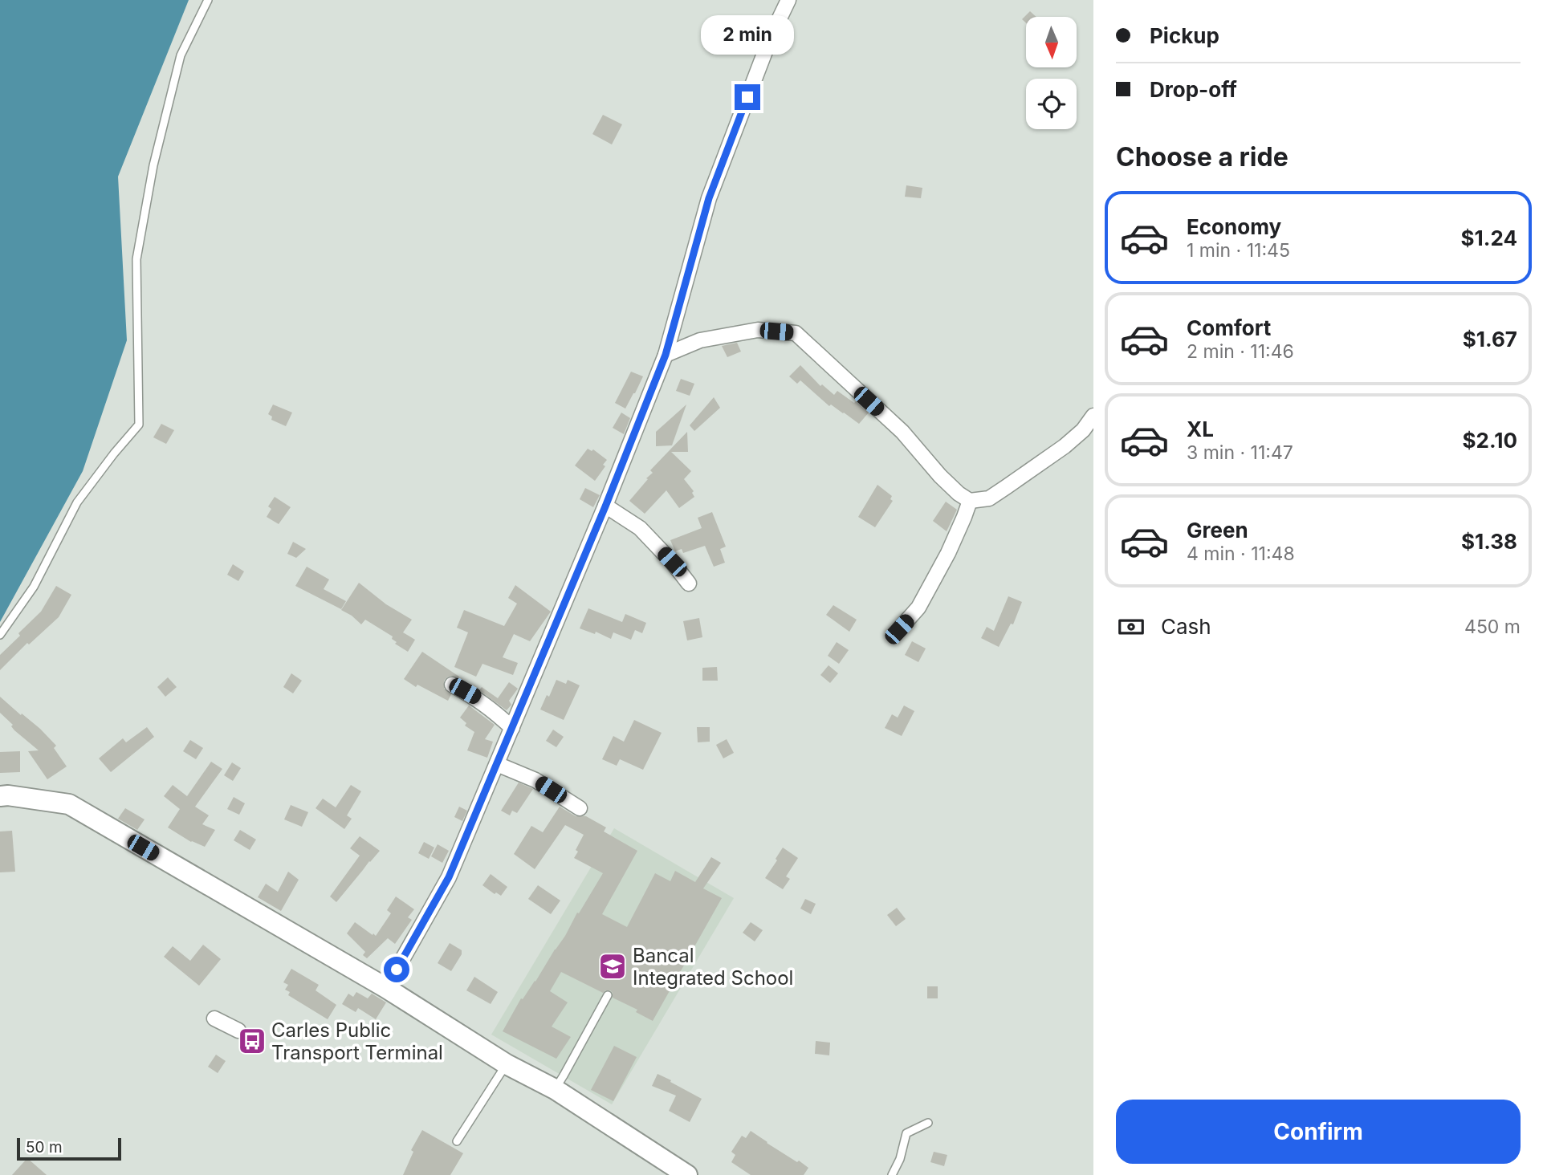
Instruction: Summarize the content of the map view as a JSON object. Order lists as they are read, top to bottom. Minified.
{"places":{"school or university":["Bancal Integrated School"],"bus stop":["Carles Public Transport Terminal"]},"scale_bar":"50 m","north":"bottom","page":{"banner":["Pickup","Drop-off"],"bubble":"2 min","heading":"Choose a ride","list":[{"name":"Economy","note":"1 min · 11:45","value":"$1.24"},{"name":"Comfort","note":"2 min · 11:46","value":"$1.67"},{"name":"XL","note":"3 min · 11:47","value":"$2.10"},{"name":"Green","note":"4 min · 11:48","value":"$1.38"}],"pay":["Cash","450 m"],"buttons":"Confirm","scale":"50 m"}}
